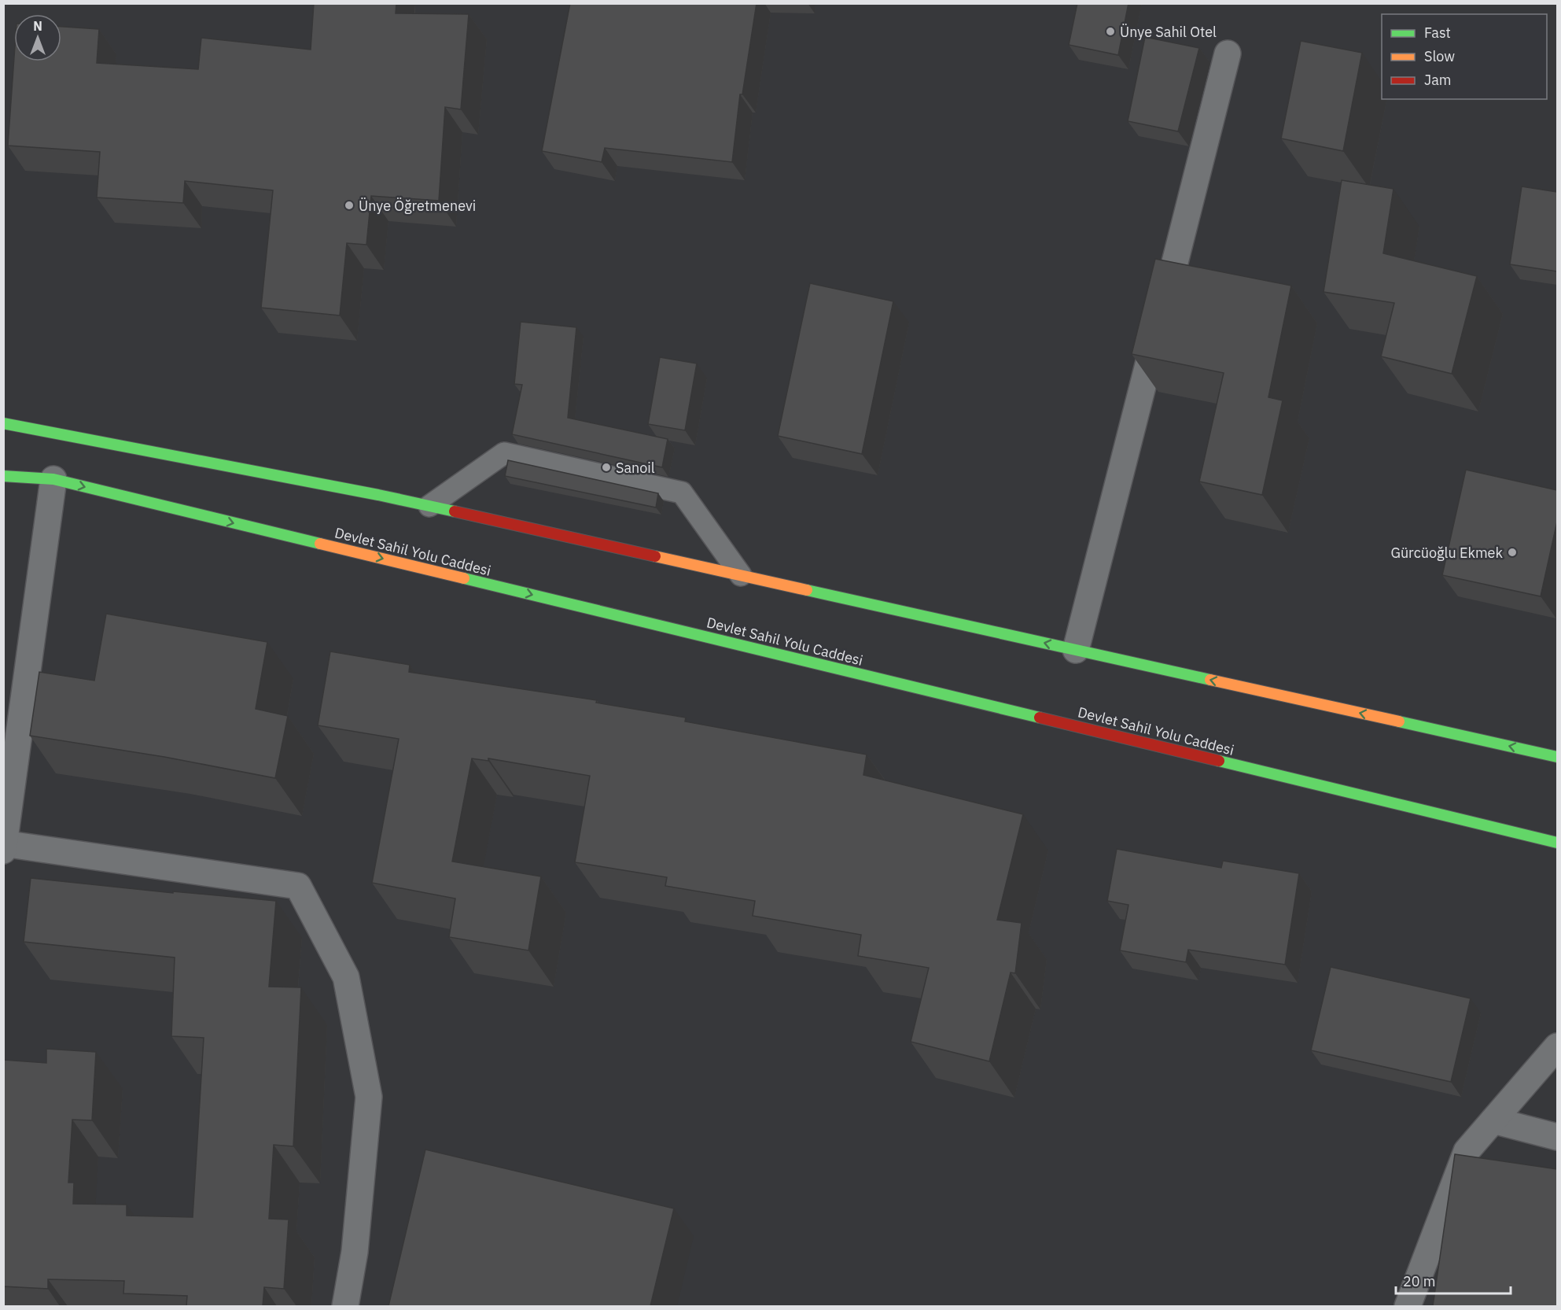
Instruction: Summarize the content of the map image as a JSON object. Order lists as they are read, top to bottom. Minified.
{"streets":{"main road":["Devlet Sahil Yolu Caddesi"]},"places":["Ünye Sahil Otel","Ünye Öğretmenevi","Sanoil","Gürcüoğlu Ekmek"],"legend":["Fast","Slow","Jam"],"scale_bar":"20 m","north":"top"}
